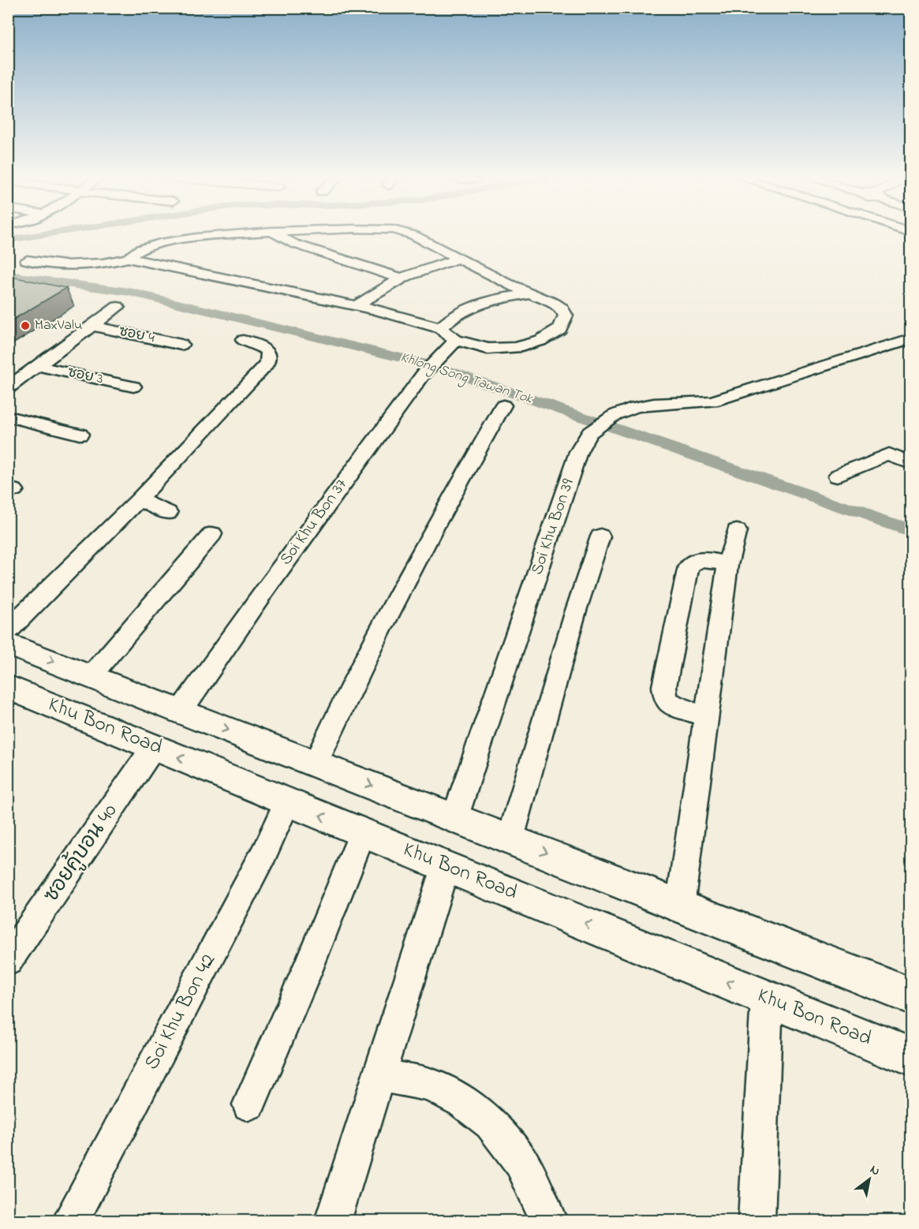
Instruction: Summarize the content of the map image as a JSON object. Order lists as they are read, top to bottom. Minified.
{"streets":{"main road":["Khu Bon Road"],"street":["ซอย 4","ซอย 3","Soi Khu Bon 37","Soi Khu Bon 39","ซอยคู้บอน 40","Soi Khu Bon 42"]},"crossings":[["Khu Bon Road","ซอยคู้บอน 40"],["Khu Bon Road","Soi Khu Bon 42"]],"water":["Khlong Song Tawan Tok"],"places":["MaxValu"],"north":"top right"}
